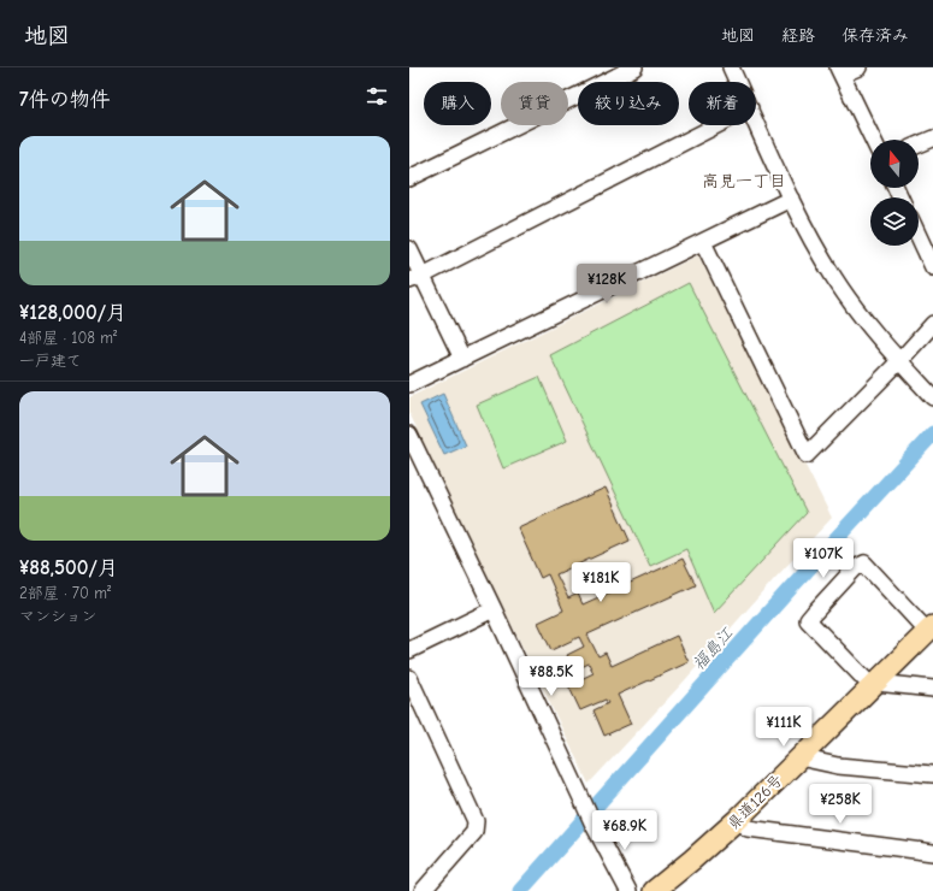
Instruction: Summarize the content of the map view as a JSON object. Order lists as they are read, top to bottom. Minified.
{"streets":{"main road":["県道126号"]},"districts":["高見一丁目"],"water":["福島江"],"north":"top","page":{"header":"地図","nav":["地図","経路","保存済み"],"heading":"7件の物件","chip":["購入","賃貸","絞り込み","新着"],"list":[{"name":"¥128,000/月","note":"4部屋 · 108 m² · 一戸建て"},{"name":"¥88,500/月","note":"2部屋 · 70 m² · マンション"}],"price":["¥128K","¥107K","¥181K","¥88.5K","¥111K","¥258K","¥68.9K"]}}
